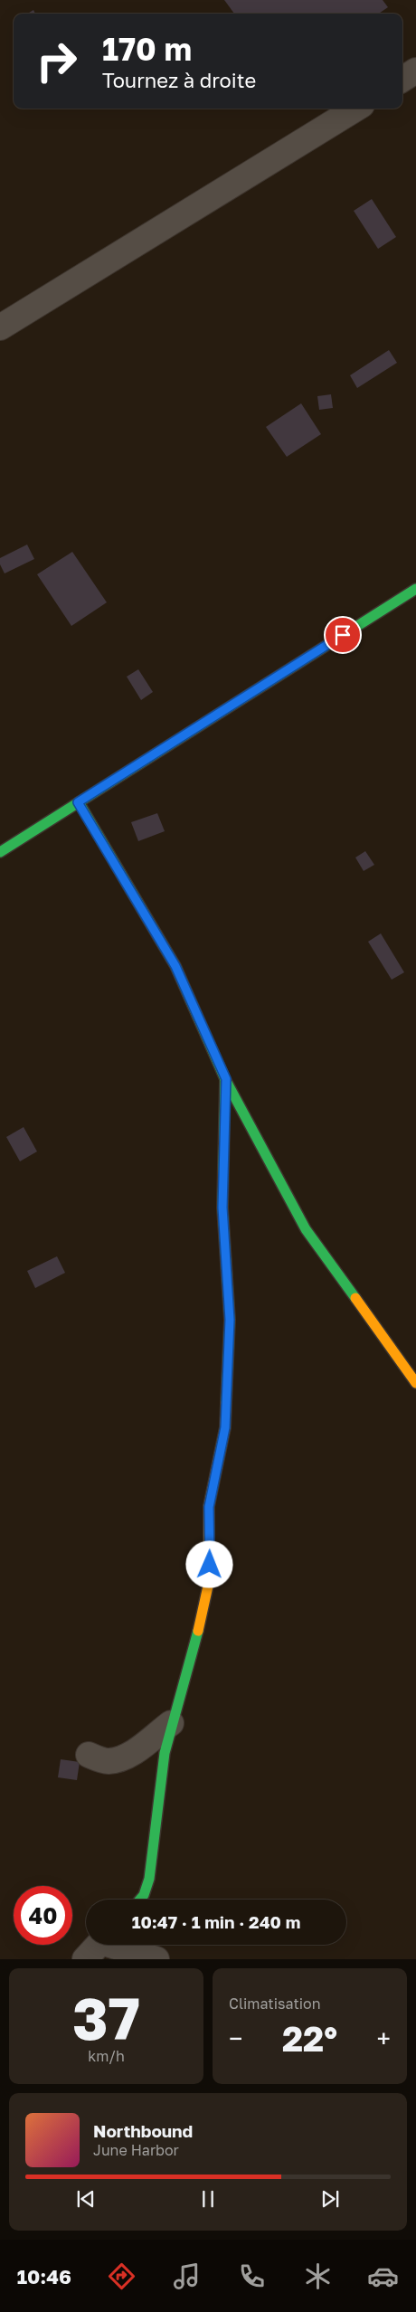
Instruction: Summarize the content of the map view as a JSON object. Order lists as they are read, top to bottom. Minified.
{"page":{"turn":["170 m","Tournez à droite"],"limit":"40","trip":"10:47 · 1 min · 240 m","tile":[["37","km/h"],"Climatisation"],"heat":["−","22°","+"],"song":["Northbound","June Harbor"],"tabs":"10:46"}}
